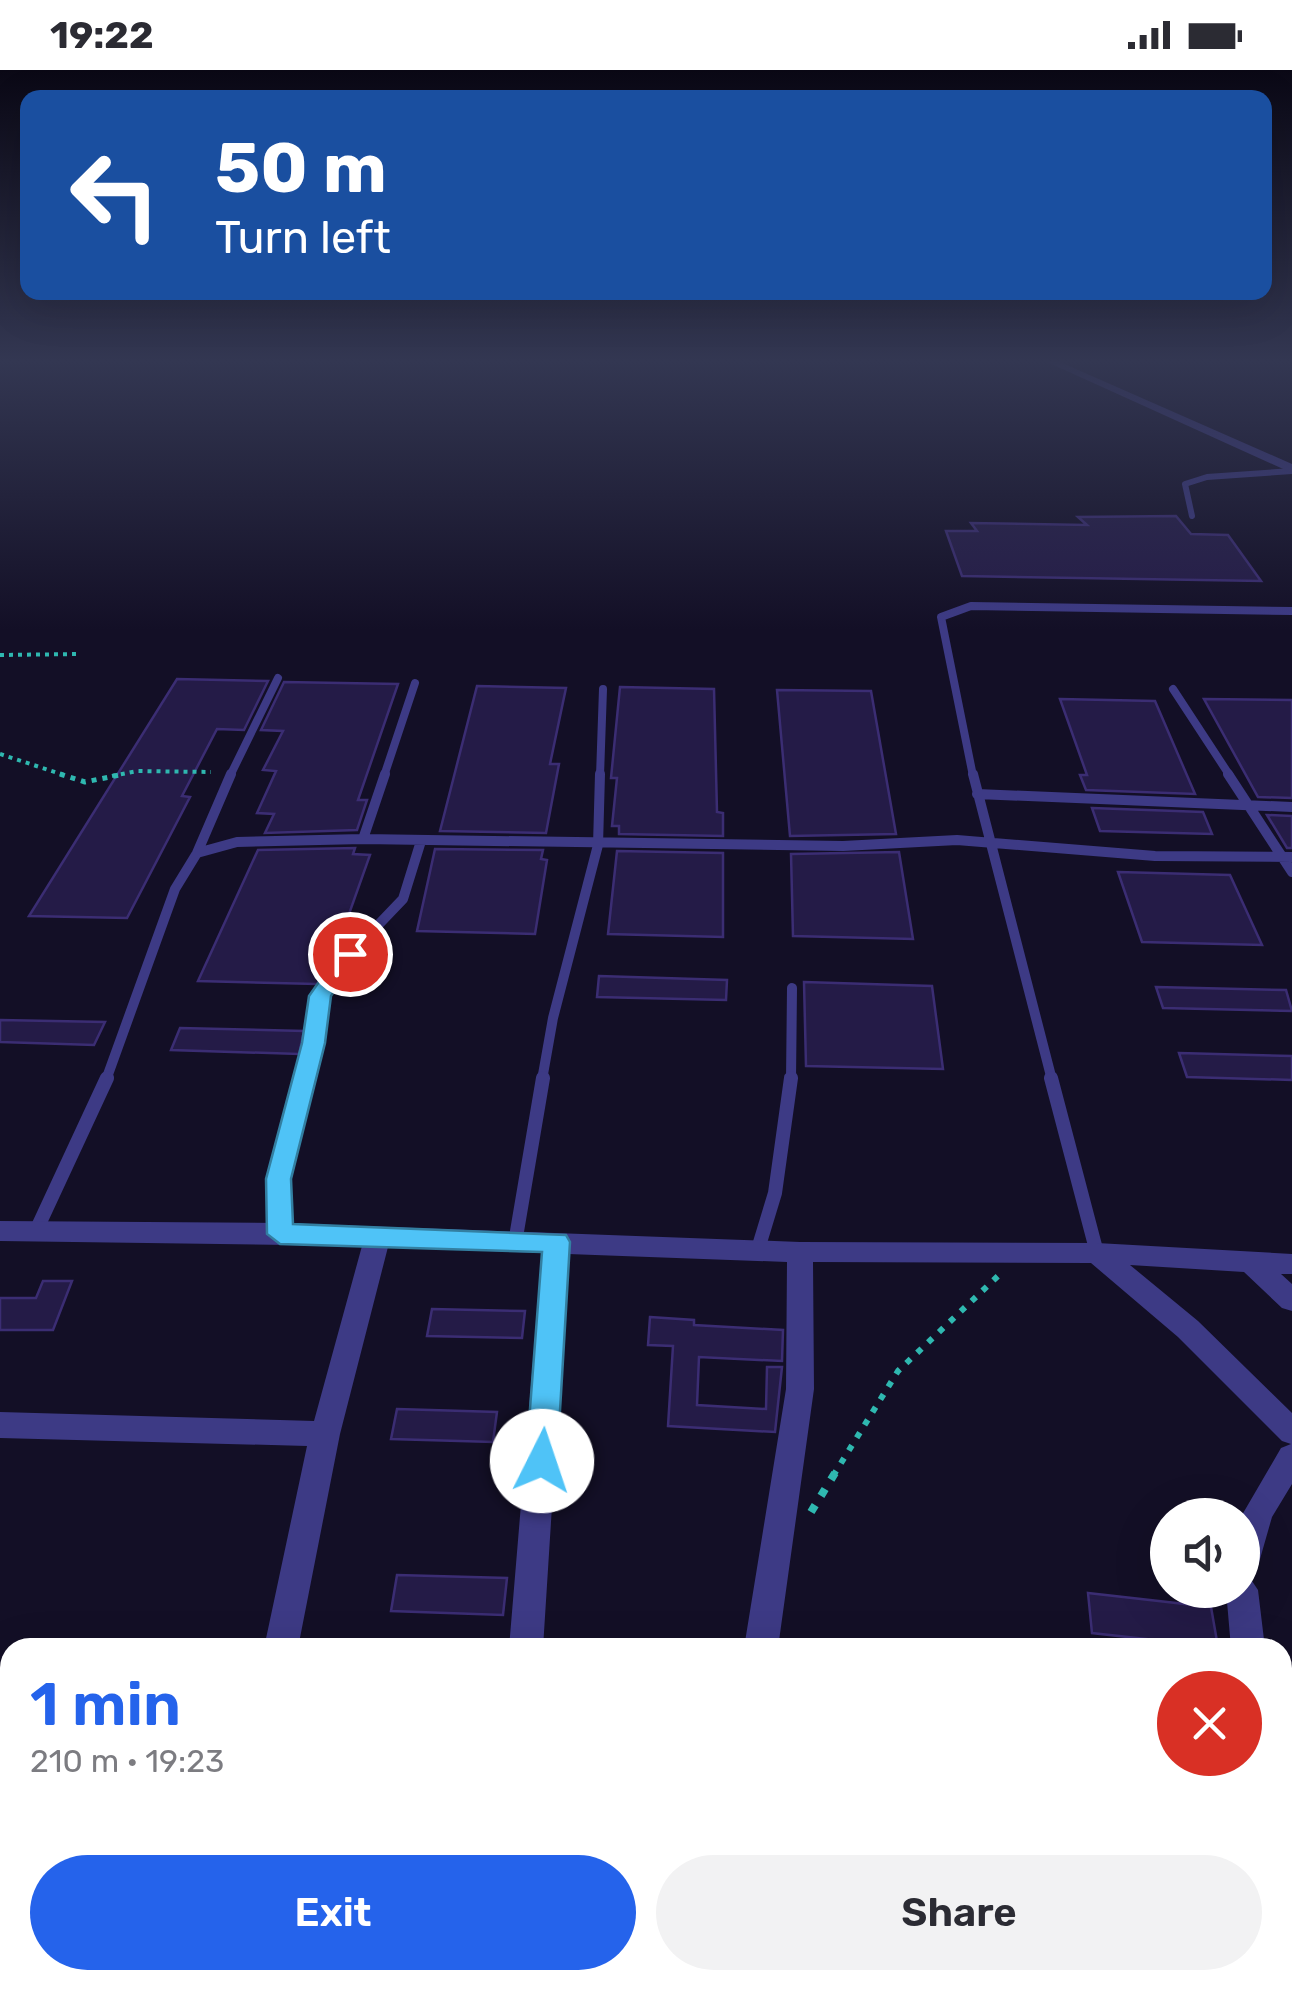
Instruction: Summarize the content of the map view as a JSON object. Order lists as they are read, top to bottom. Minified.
{"page":{"status":"19:22","turn":["50 m","Turn left"],"heading":["1 min","210 m · 19:23"],"buttons":["Exit","Share"]}}
